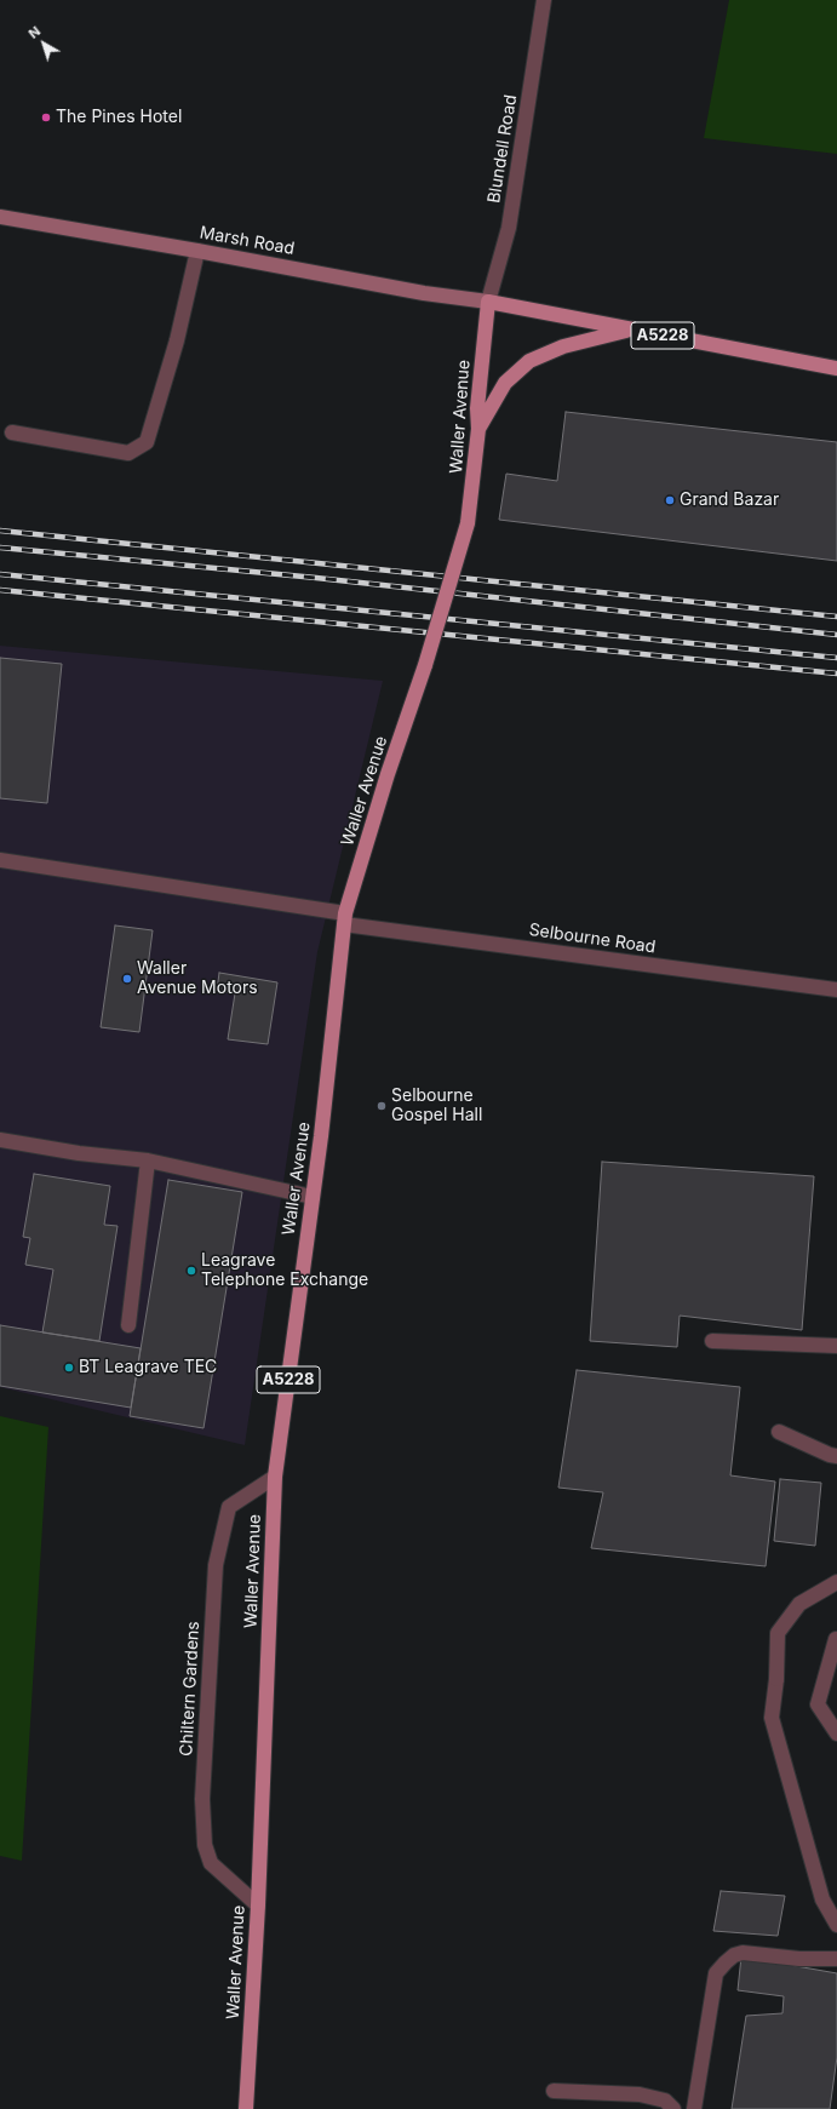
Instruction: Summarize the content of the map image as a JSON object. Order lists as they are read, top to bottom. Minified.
{"streets":{"main road":["Marsh Road","A5228","Waller Avenue"],"street":["Blundell Road","Selbourne Road","Chiltern Gardens"]},"crossings":[["Blundell Road","Marsh Road"],["Blundell Road","A5228"],["Blundell Road","Waller Avenue"],["Marsh Road","A5228"],["Marsh Road","Waller Avenue"],["A5228","Waller Avenue"],["Waller Avenue","Selbourne Road"],["Waller Avenue","Chiltern Gardens"]],"places":["The Pines Hotel","Grand Bazar","Waller Avenue Motors","Selbourne Gospel Hall","Leagrave Telephone Exchange","BT Leagrave TEC"],"north":"top left"}
